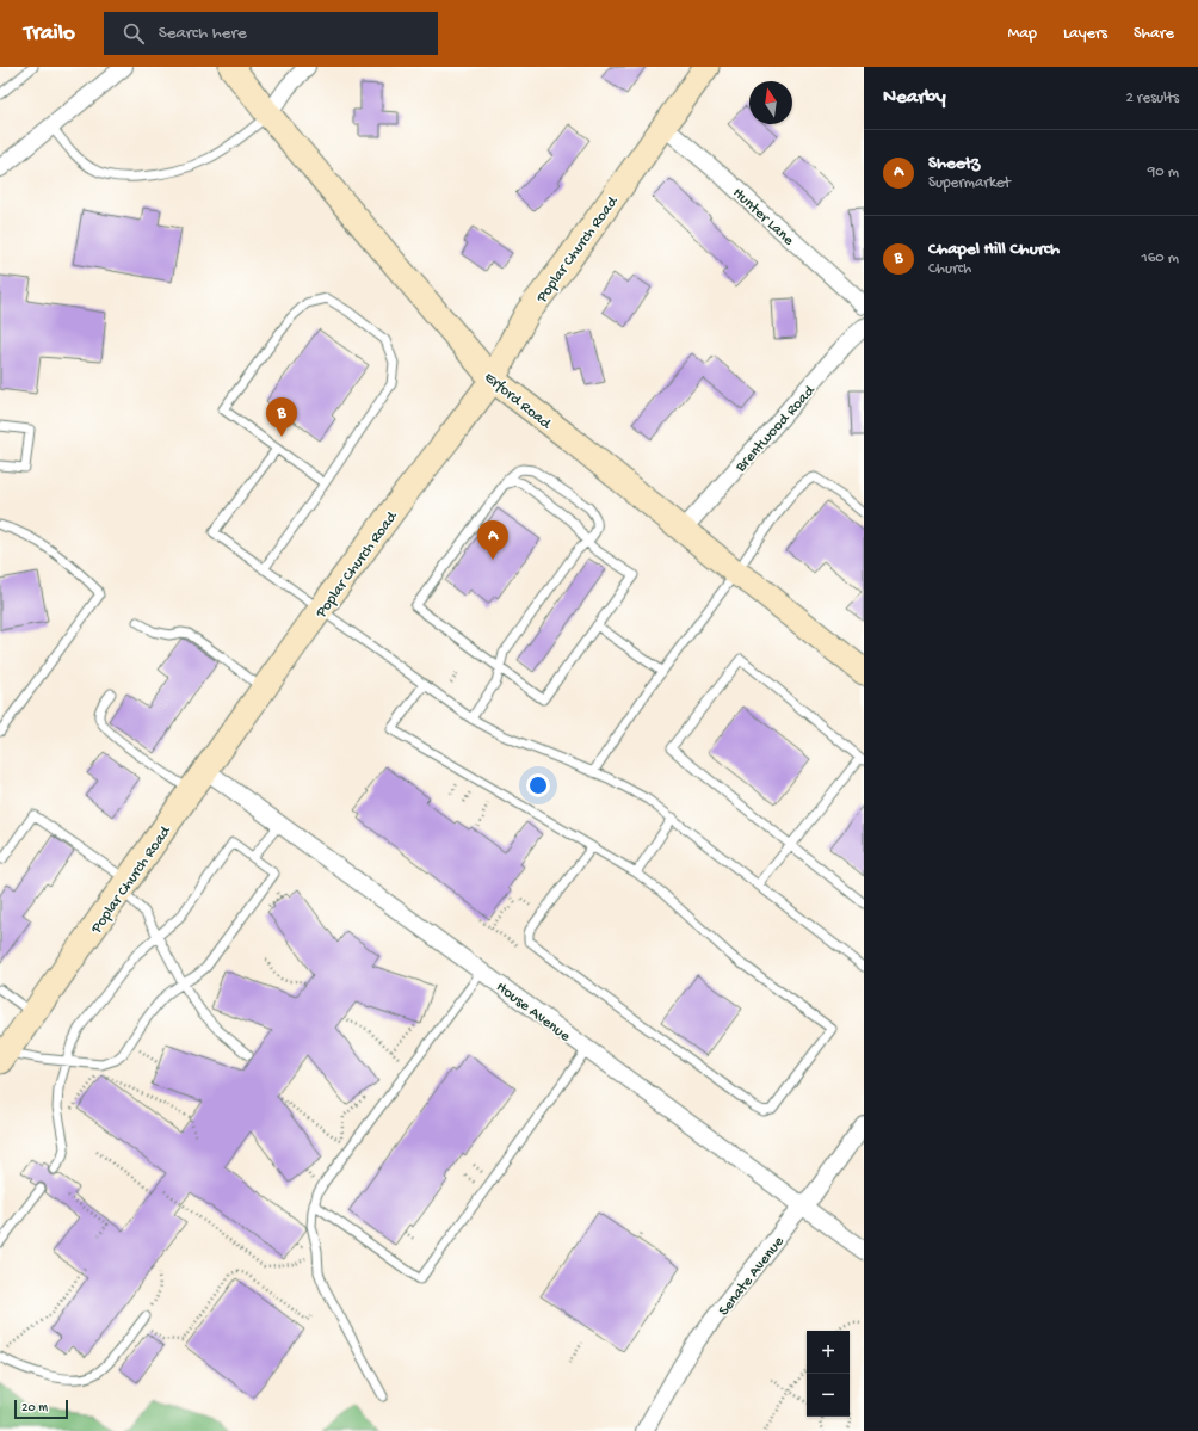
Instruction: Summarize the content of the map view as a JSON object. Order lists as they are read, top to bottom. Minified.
{"streets":{"street":["Hunter Lane","Poplar Church Road","Erford Road","Brentwood Road","House Avenue","Senate Avenue"]},"crossings":[["Hunter Lane","Poplar Church Road"],["Poplar Church Road","Erford Road"],["Poplar Church Road","House Avenue"],["Erford Road","Brentwood Road"],["House Avenue","Senate Avenue"]],"scale_bar":"20 m","north":"top","page":{"header":"Trailo","search":"Search here","nav":["Map","Layers","Share"],"heading":["Nearby","2 results"],"list":[{"mark":"A","name":"Sheetz","note":"Supermarket","value":"90 m"},{"mark":"B","name":"Chapel Hill Church","note":"Church","value":"160 m"}],"pins":["B","A"],"map_buttons":["+","−"],"scale":"20 m"}}
